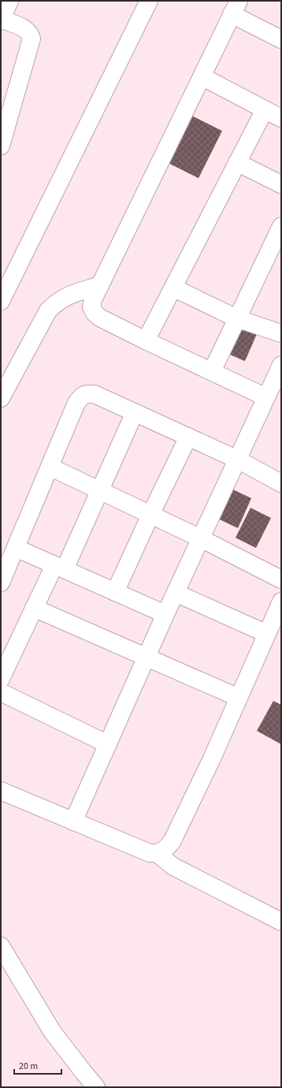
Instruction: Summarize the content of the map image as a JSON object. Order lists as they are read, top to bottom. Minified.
{"scale_bar":"20 m"}
